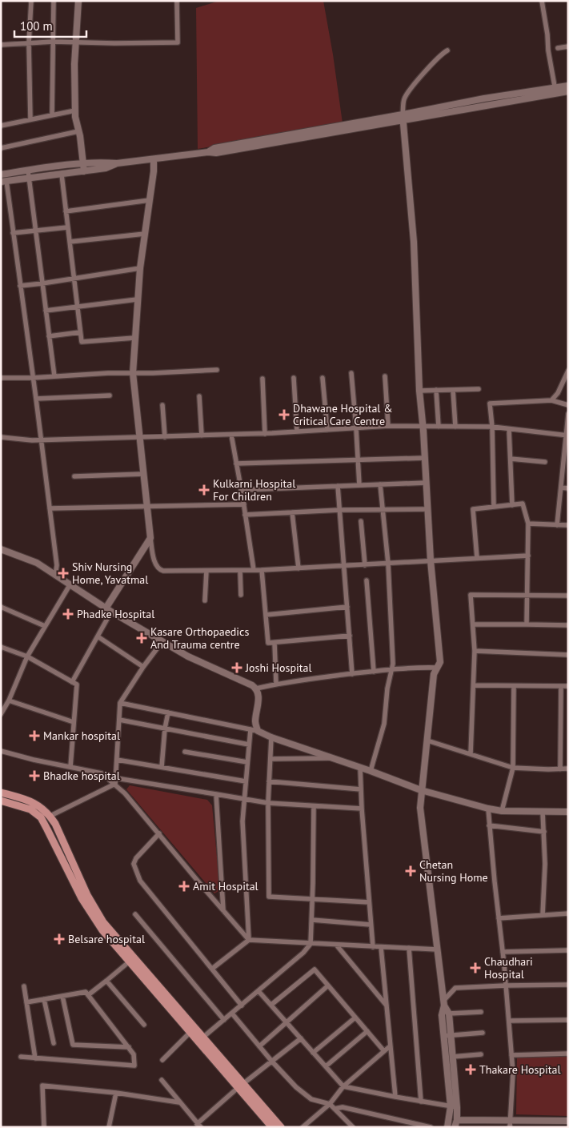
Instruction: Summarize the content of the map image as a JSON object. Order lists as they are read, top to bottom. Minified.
{"places":{"health":["Dhawane Hospital & Critical Care Centre","Kulkarni Hospital For Children","Shiv Nursing Home, Yavatmal","Phadke Hospital","Kasare Orthopaedics And Trauma centre","Joshi Hospital","Mankar hospital","Bhadke hospital","Chetan Nursing Home","Amit Hospital","Belsare hospital","Chaudhari Hospital","Thakare Hospital"]},"scale_bar":"100 m"}
